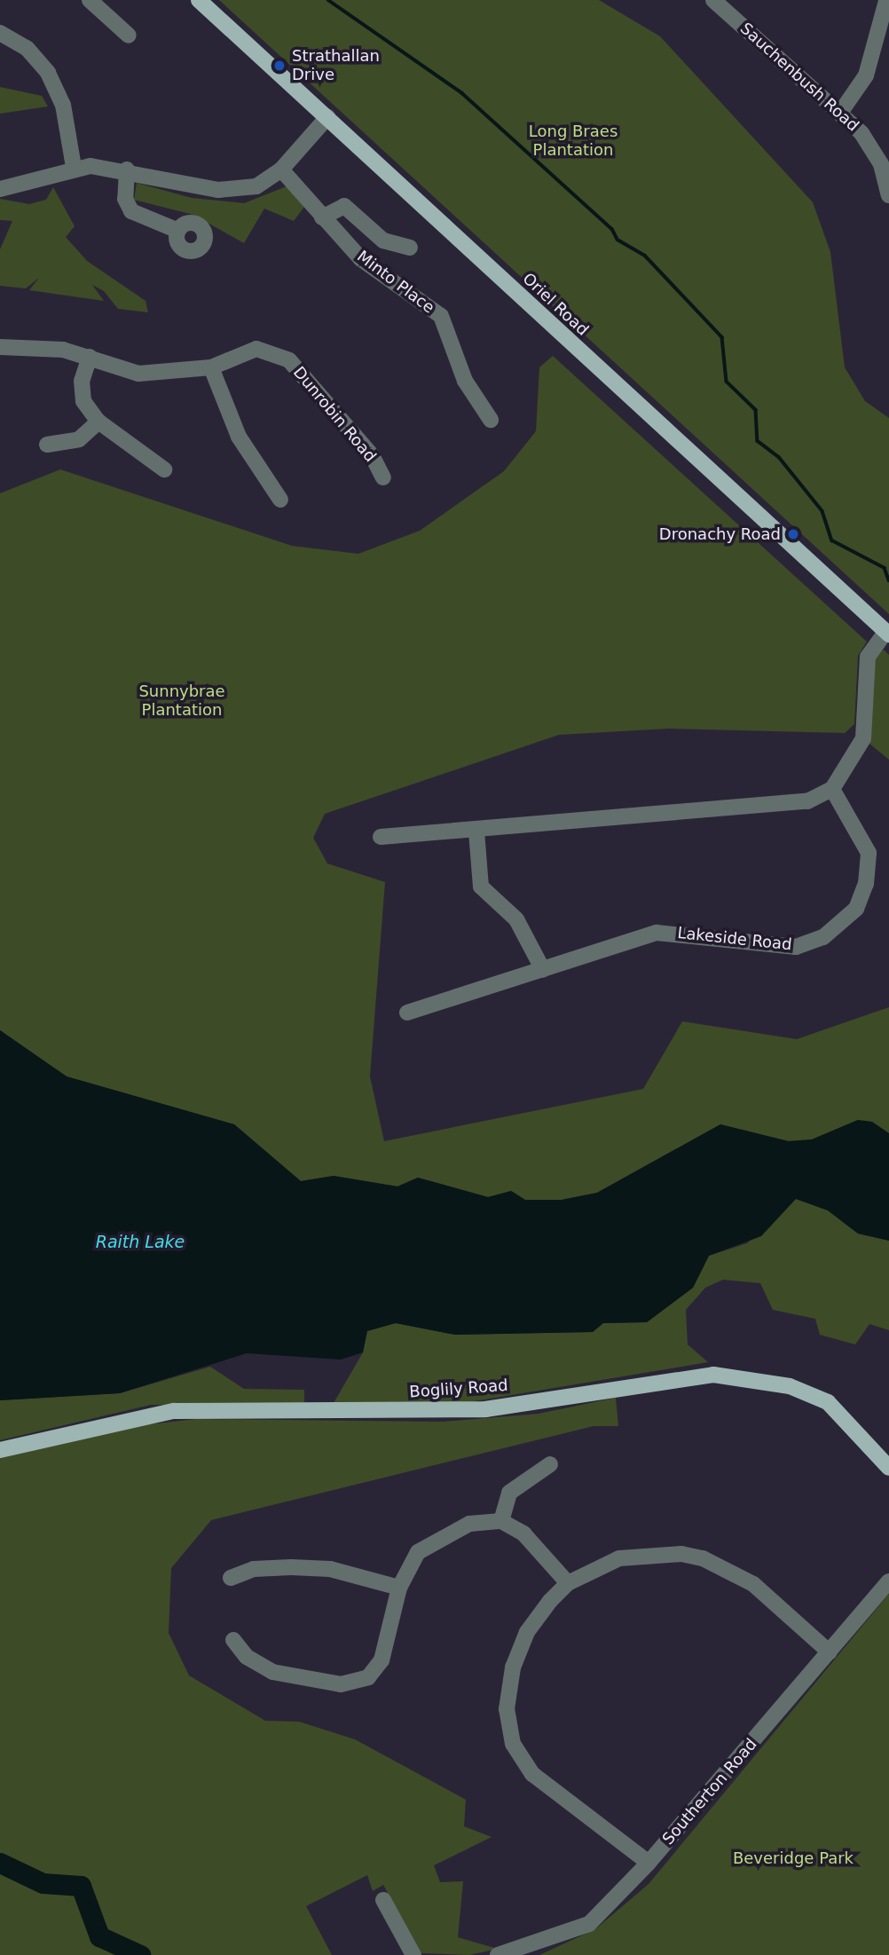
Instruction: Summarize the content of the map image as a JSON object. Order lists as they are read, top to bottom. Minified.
{"streets":{"main road":["Oriel Road","Boglily Road"],"street":["Sauchenbush Road","Minto Place","Dunrobin Road","Lakeside Road","Southerton Road"]},"water":["Raith Lake"],"parks":["Long Braes Plantation","Sunnybrae Plantation","Beveridge Park"],"places":["Strathallan Drive","Dronachy Road"]}
